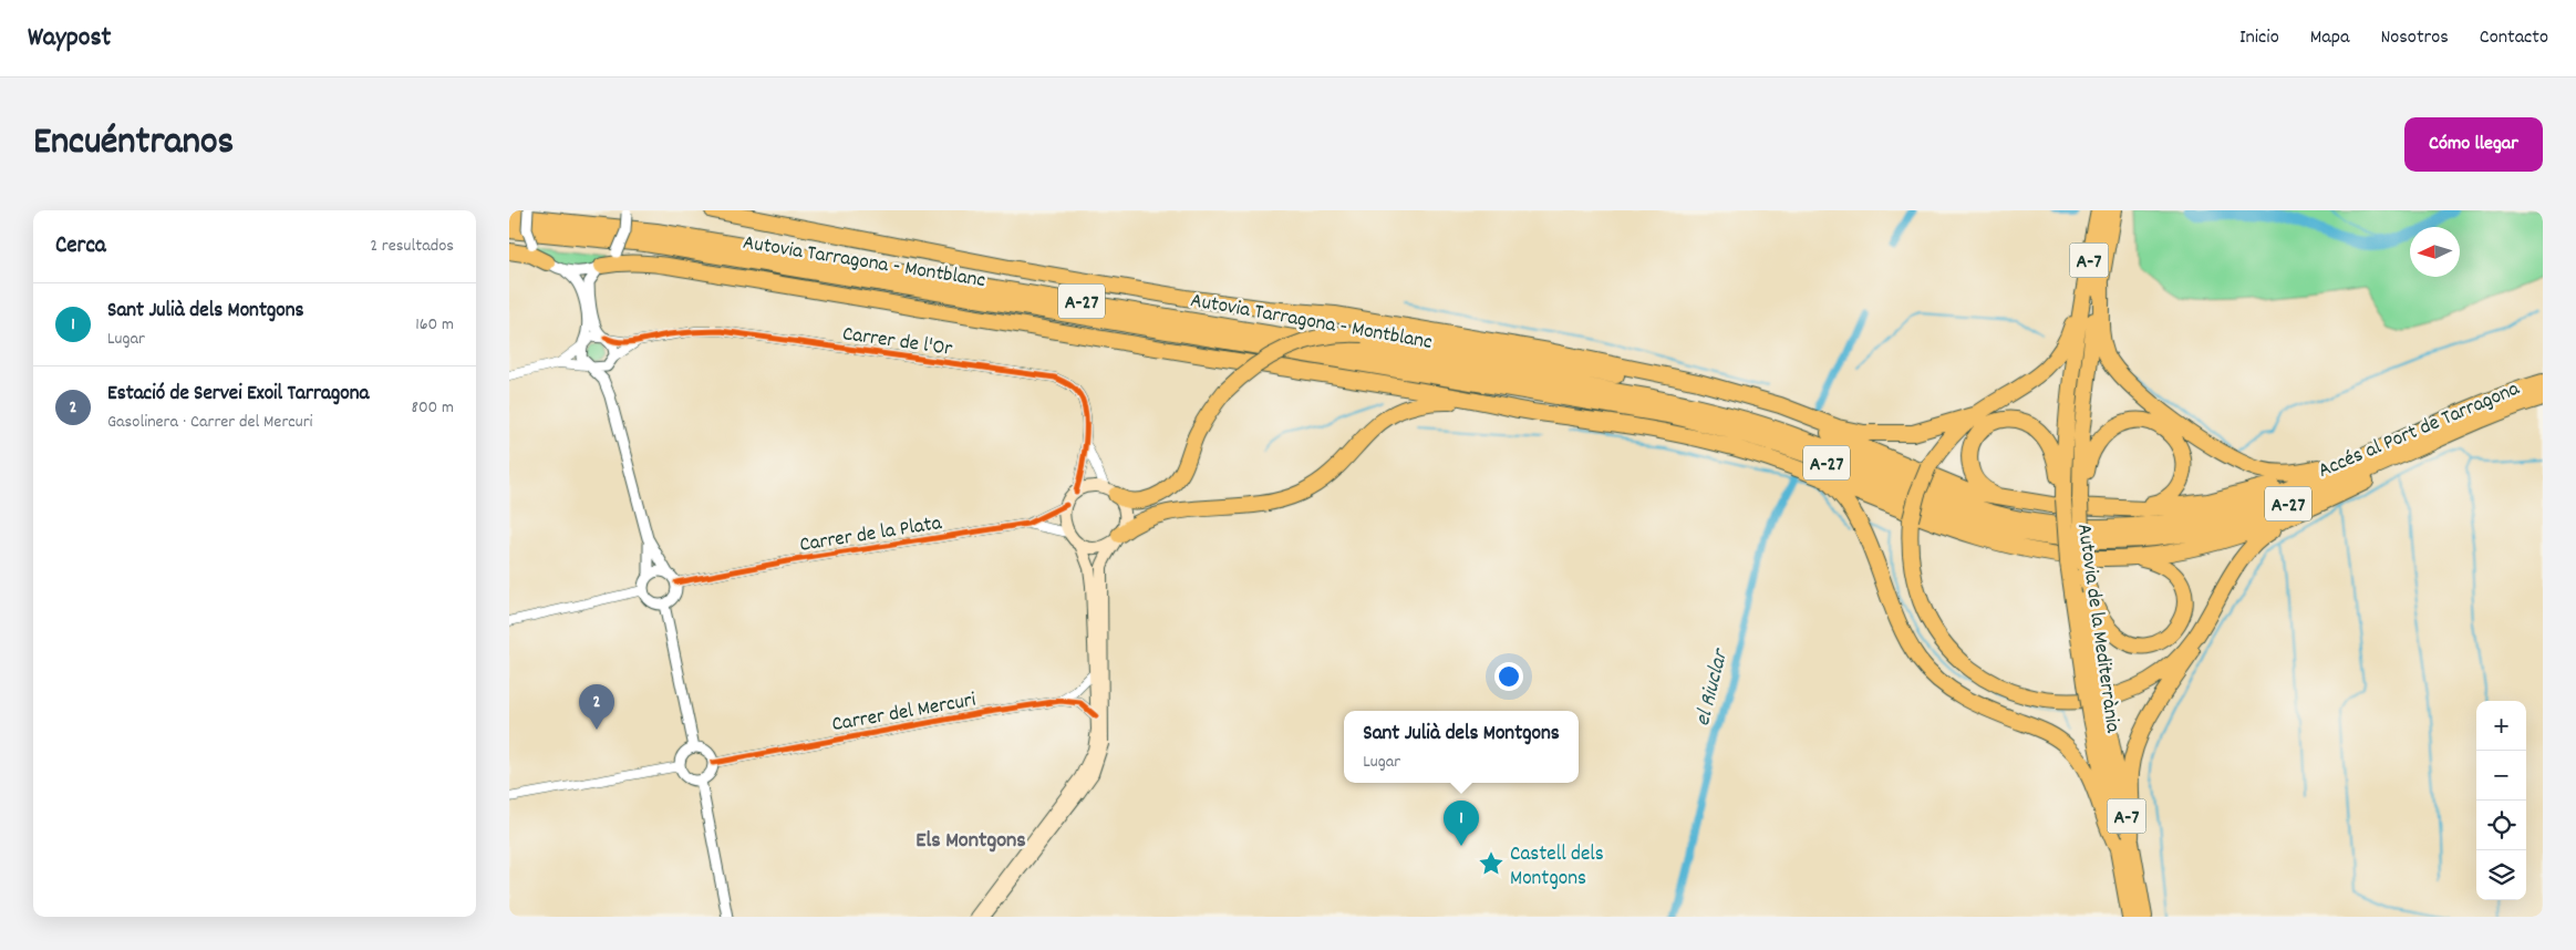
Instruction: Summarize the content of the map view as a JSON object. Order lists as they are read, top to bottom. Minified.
{"streets":{"highway":["Autovia Tarragona - Montblanc","A-7","A-27","Accés al Port de Tarragona","Autovia de la Mediterrània"],"street":["Carrer de l'Or","Carrer de la Plata","Carrer del Mercuri"]},"crossings":[["Autovia Tarragona - Montblanc","Accés al Port de Tarragona"],["Autovia Tarragona - Montblanc","Autovia de la Mediterrània"],["Carrer de l'Or","Carrer de la Plata"],["Accés al Port de Tarragona","Autovia de la Mediterrània"]],"districts":["Els Montgons"],"water":["el Riuclar"],"places":{"place":["Castell dels Montgons"]},"north":"left","page":{"header":"Waypost","nav":["Inicio","Mapa","Nosotros","Contacto"],"title":"Encuéntranos","buttons":"Cómo llegar","heading":["Cerca","2 resultados"],"list":[{"mark":"1","name":"Sant Julià dels Montgons","note":"Lugar","value":"160 m"},{"mark":"2","name":"Estació de Servei Exoil Tarragona","note":"Gasolinera · Carrer del Mercuri","value":"800 m"}],"pins":["2","1"],"map_buttons":["+","−"],"popup":["Sant Julià dels Montgons","Lugar"]}}
